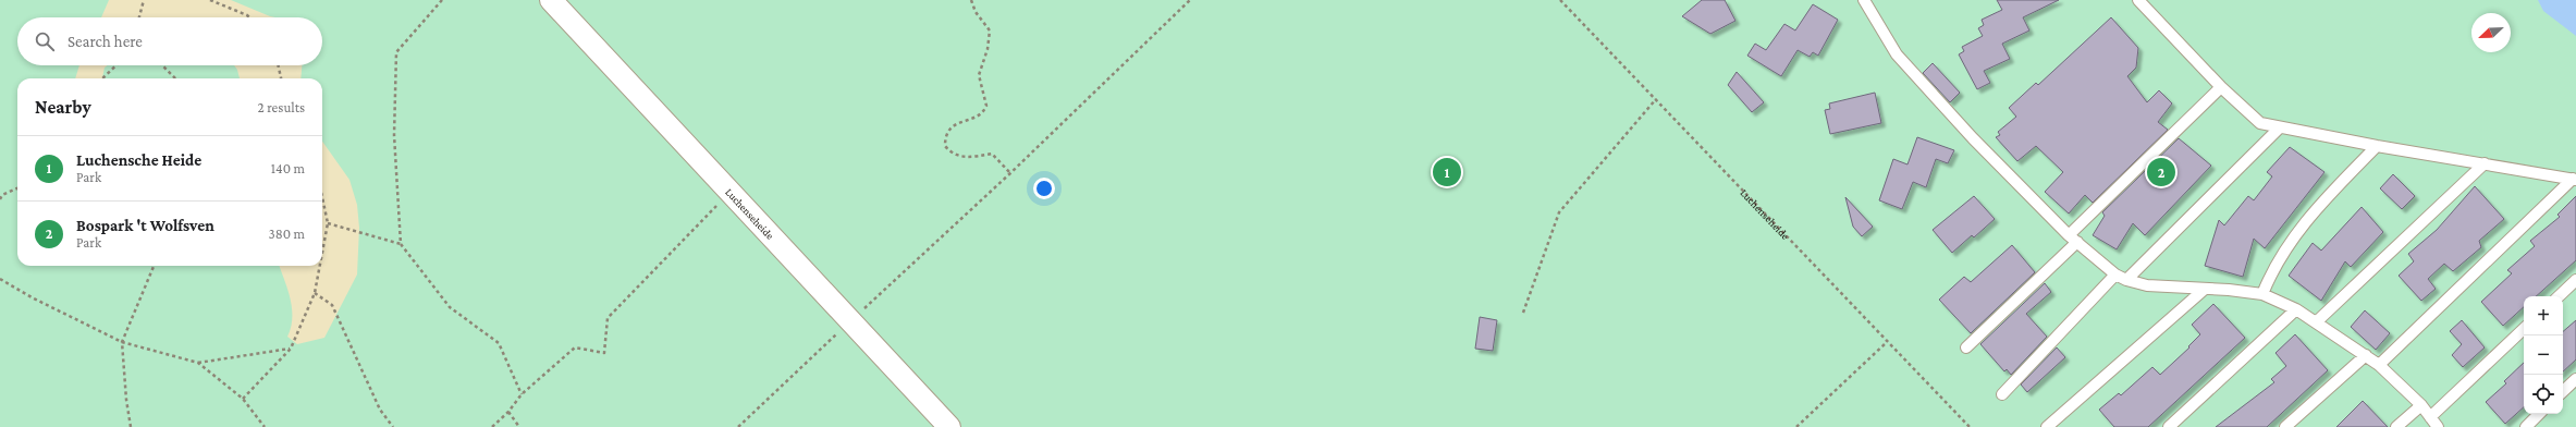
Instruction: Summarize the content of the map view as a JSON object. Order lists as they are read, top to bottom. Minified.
{"streets":{"street":["Luchenseheide"]},"north":"bottom left","page":{"search":"Search here","heading":["Nearby","2 results"],"list":[{"mark":"1","name":"Luchensche Heide","note":"Park","value":"140 m"},{"mark":"2","name":"Bospark 't Wolfsven","note":"Park","value":"380 m"}],"pins":["1","2"],"map_buttons":["+","−"]}}
